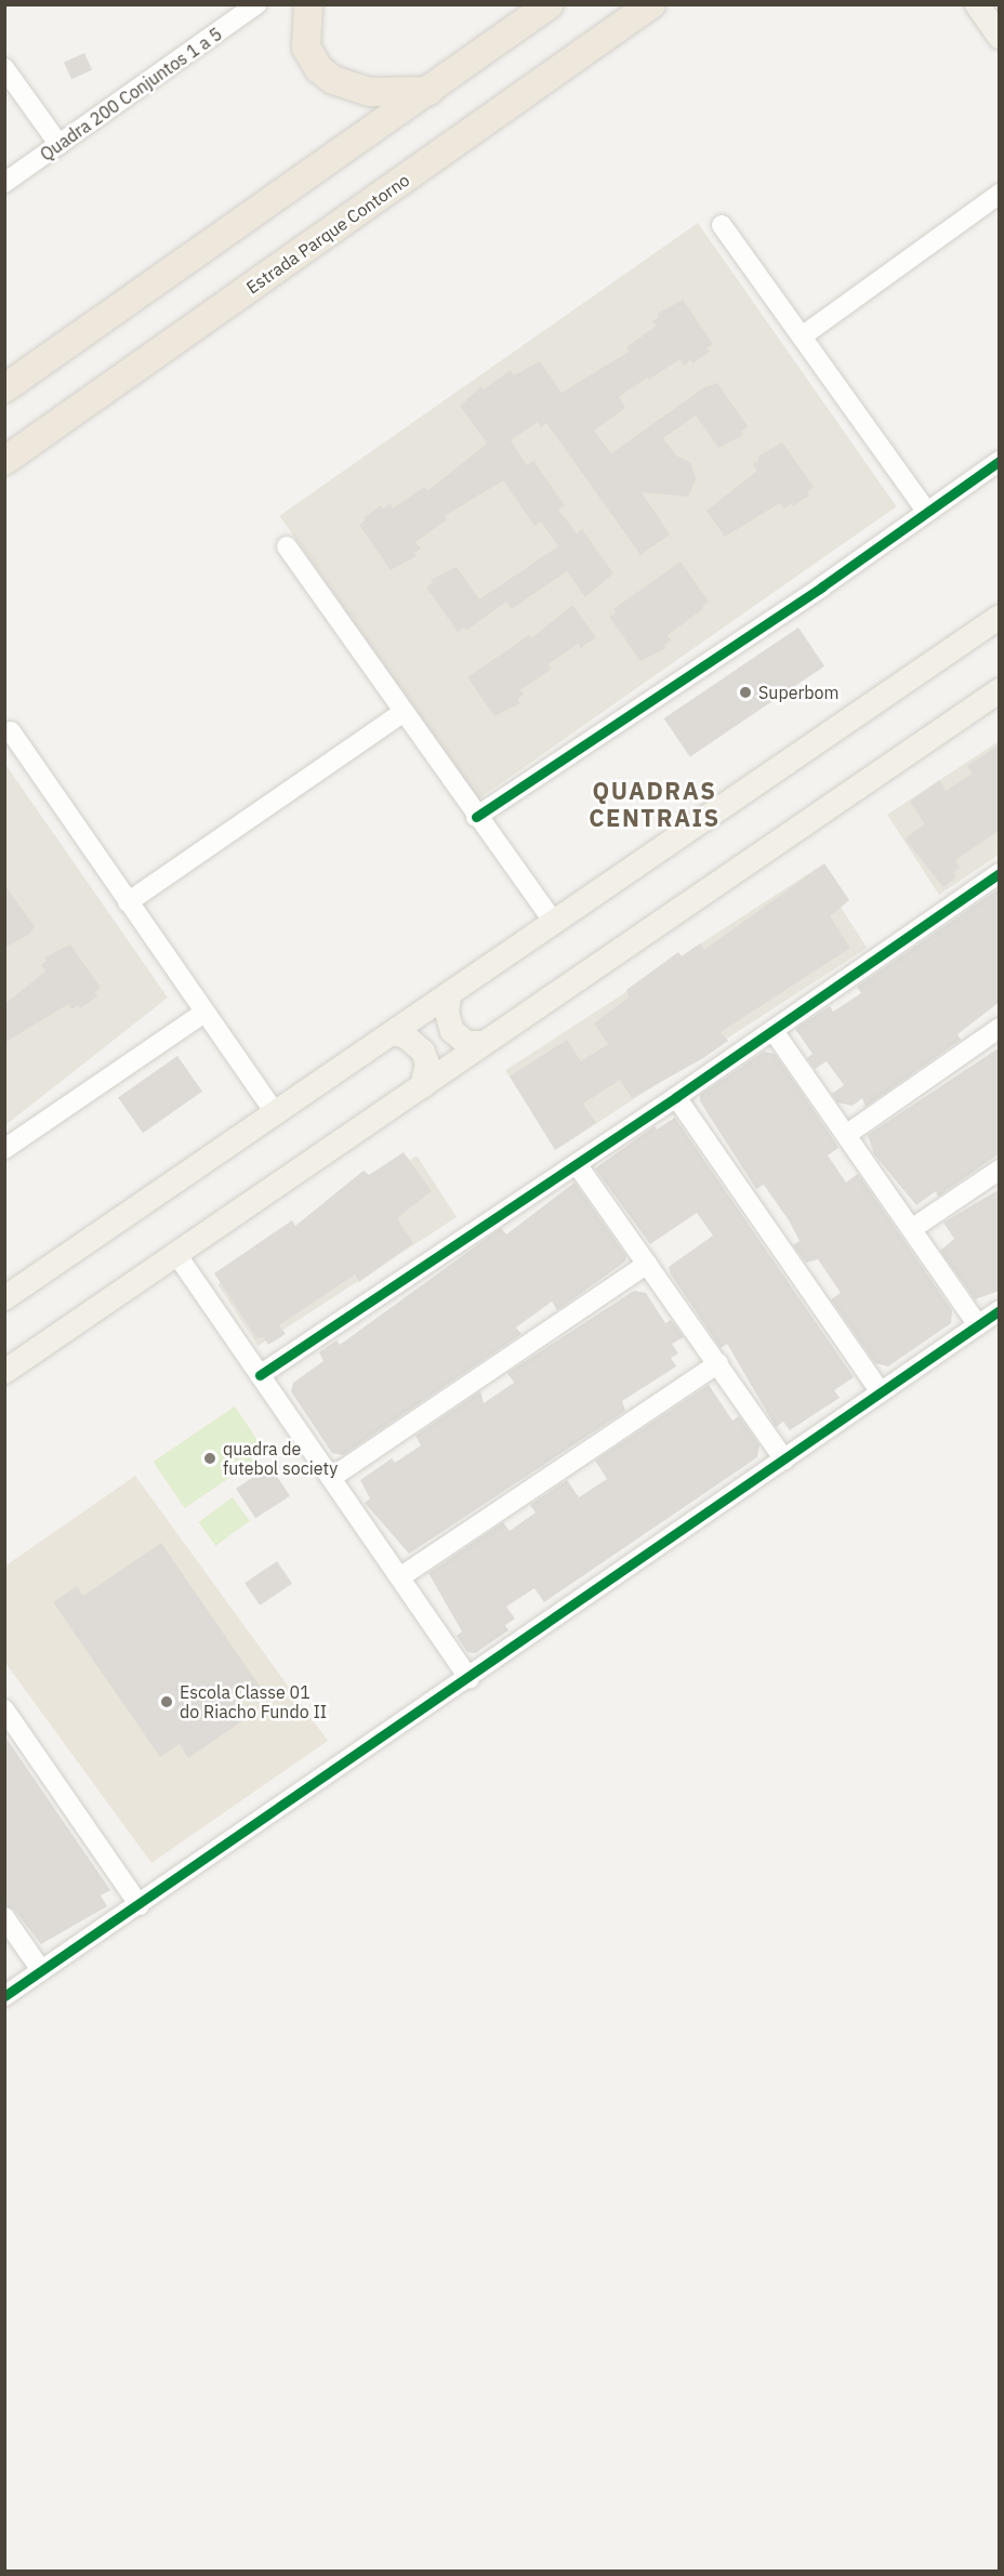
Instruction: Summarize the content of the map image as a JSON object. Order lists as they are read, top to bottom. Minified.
{"streets":{"highway":["Estrada Parque Contorno"],"street":["Quadra 200 Conjuntos 1 a 5"]},"districts":["QUADRAS CENTRAIS"],"places":["Superbom","quadra de futebol society","Escola Classe 01 do Riacho Fundo II"]}
